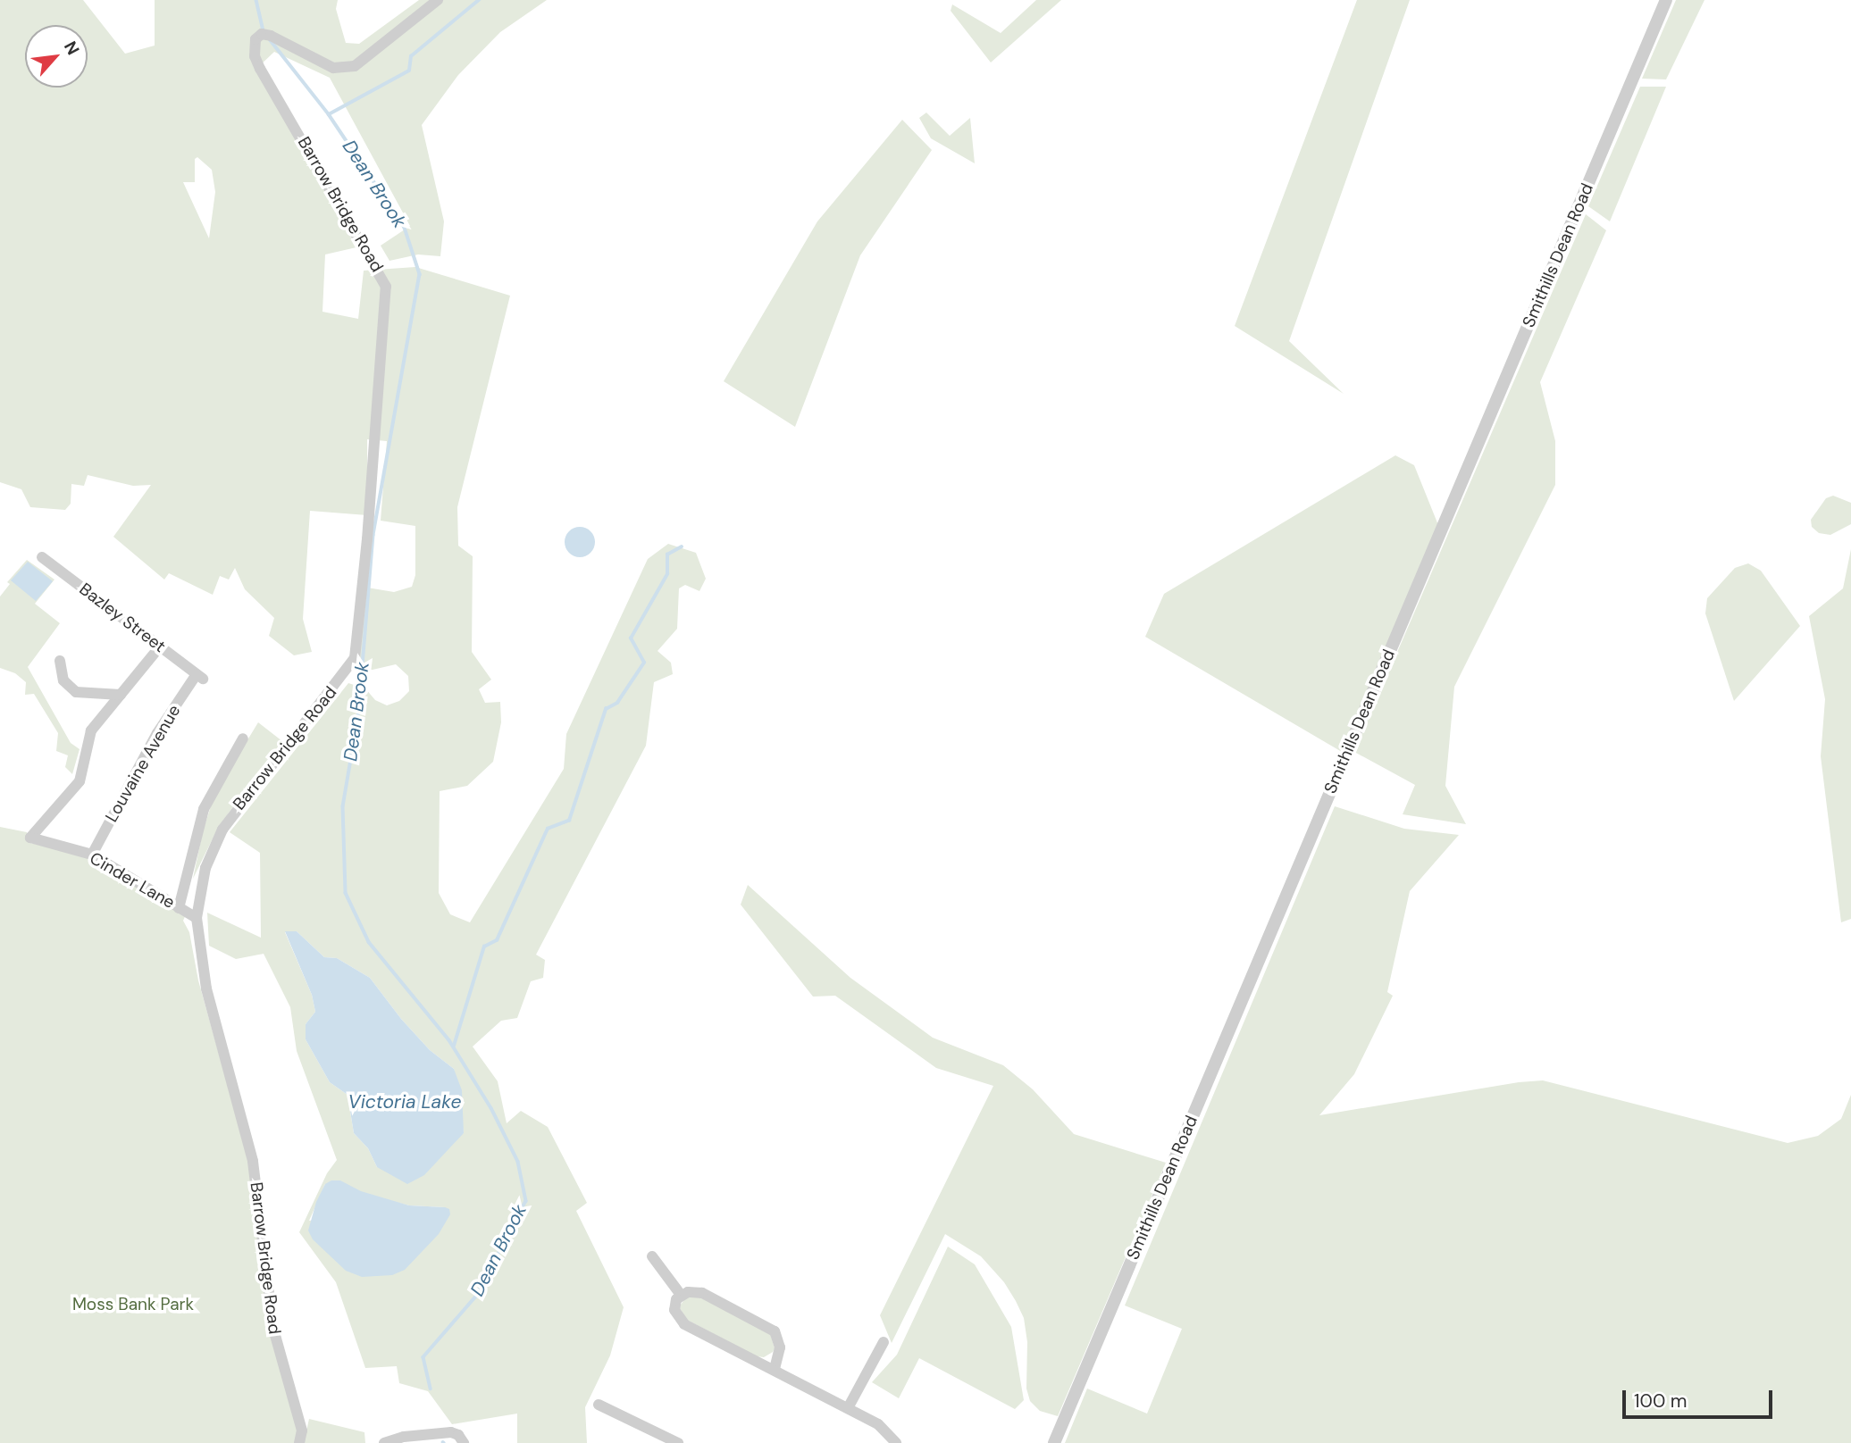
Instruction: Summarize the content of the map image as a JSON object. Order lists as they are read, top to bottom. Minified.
{"streets":{"street":["Barrow Bridge Road","Smithills Dean Road","Bazley Street","Louvaine Avenue","Cinder Lane"]},"crossings":[["Barrow Bridge Road","Cinder Lane"],["Bazley Street","Louvaine Avenue"],["Louvaine Avenue","Cinder Lane"]],"water":["Dean Brook","Victoria Lake"],"parks":["Moss Bank Park"],"scale_bar":"100 m","north":"top right"}
